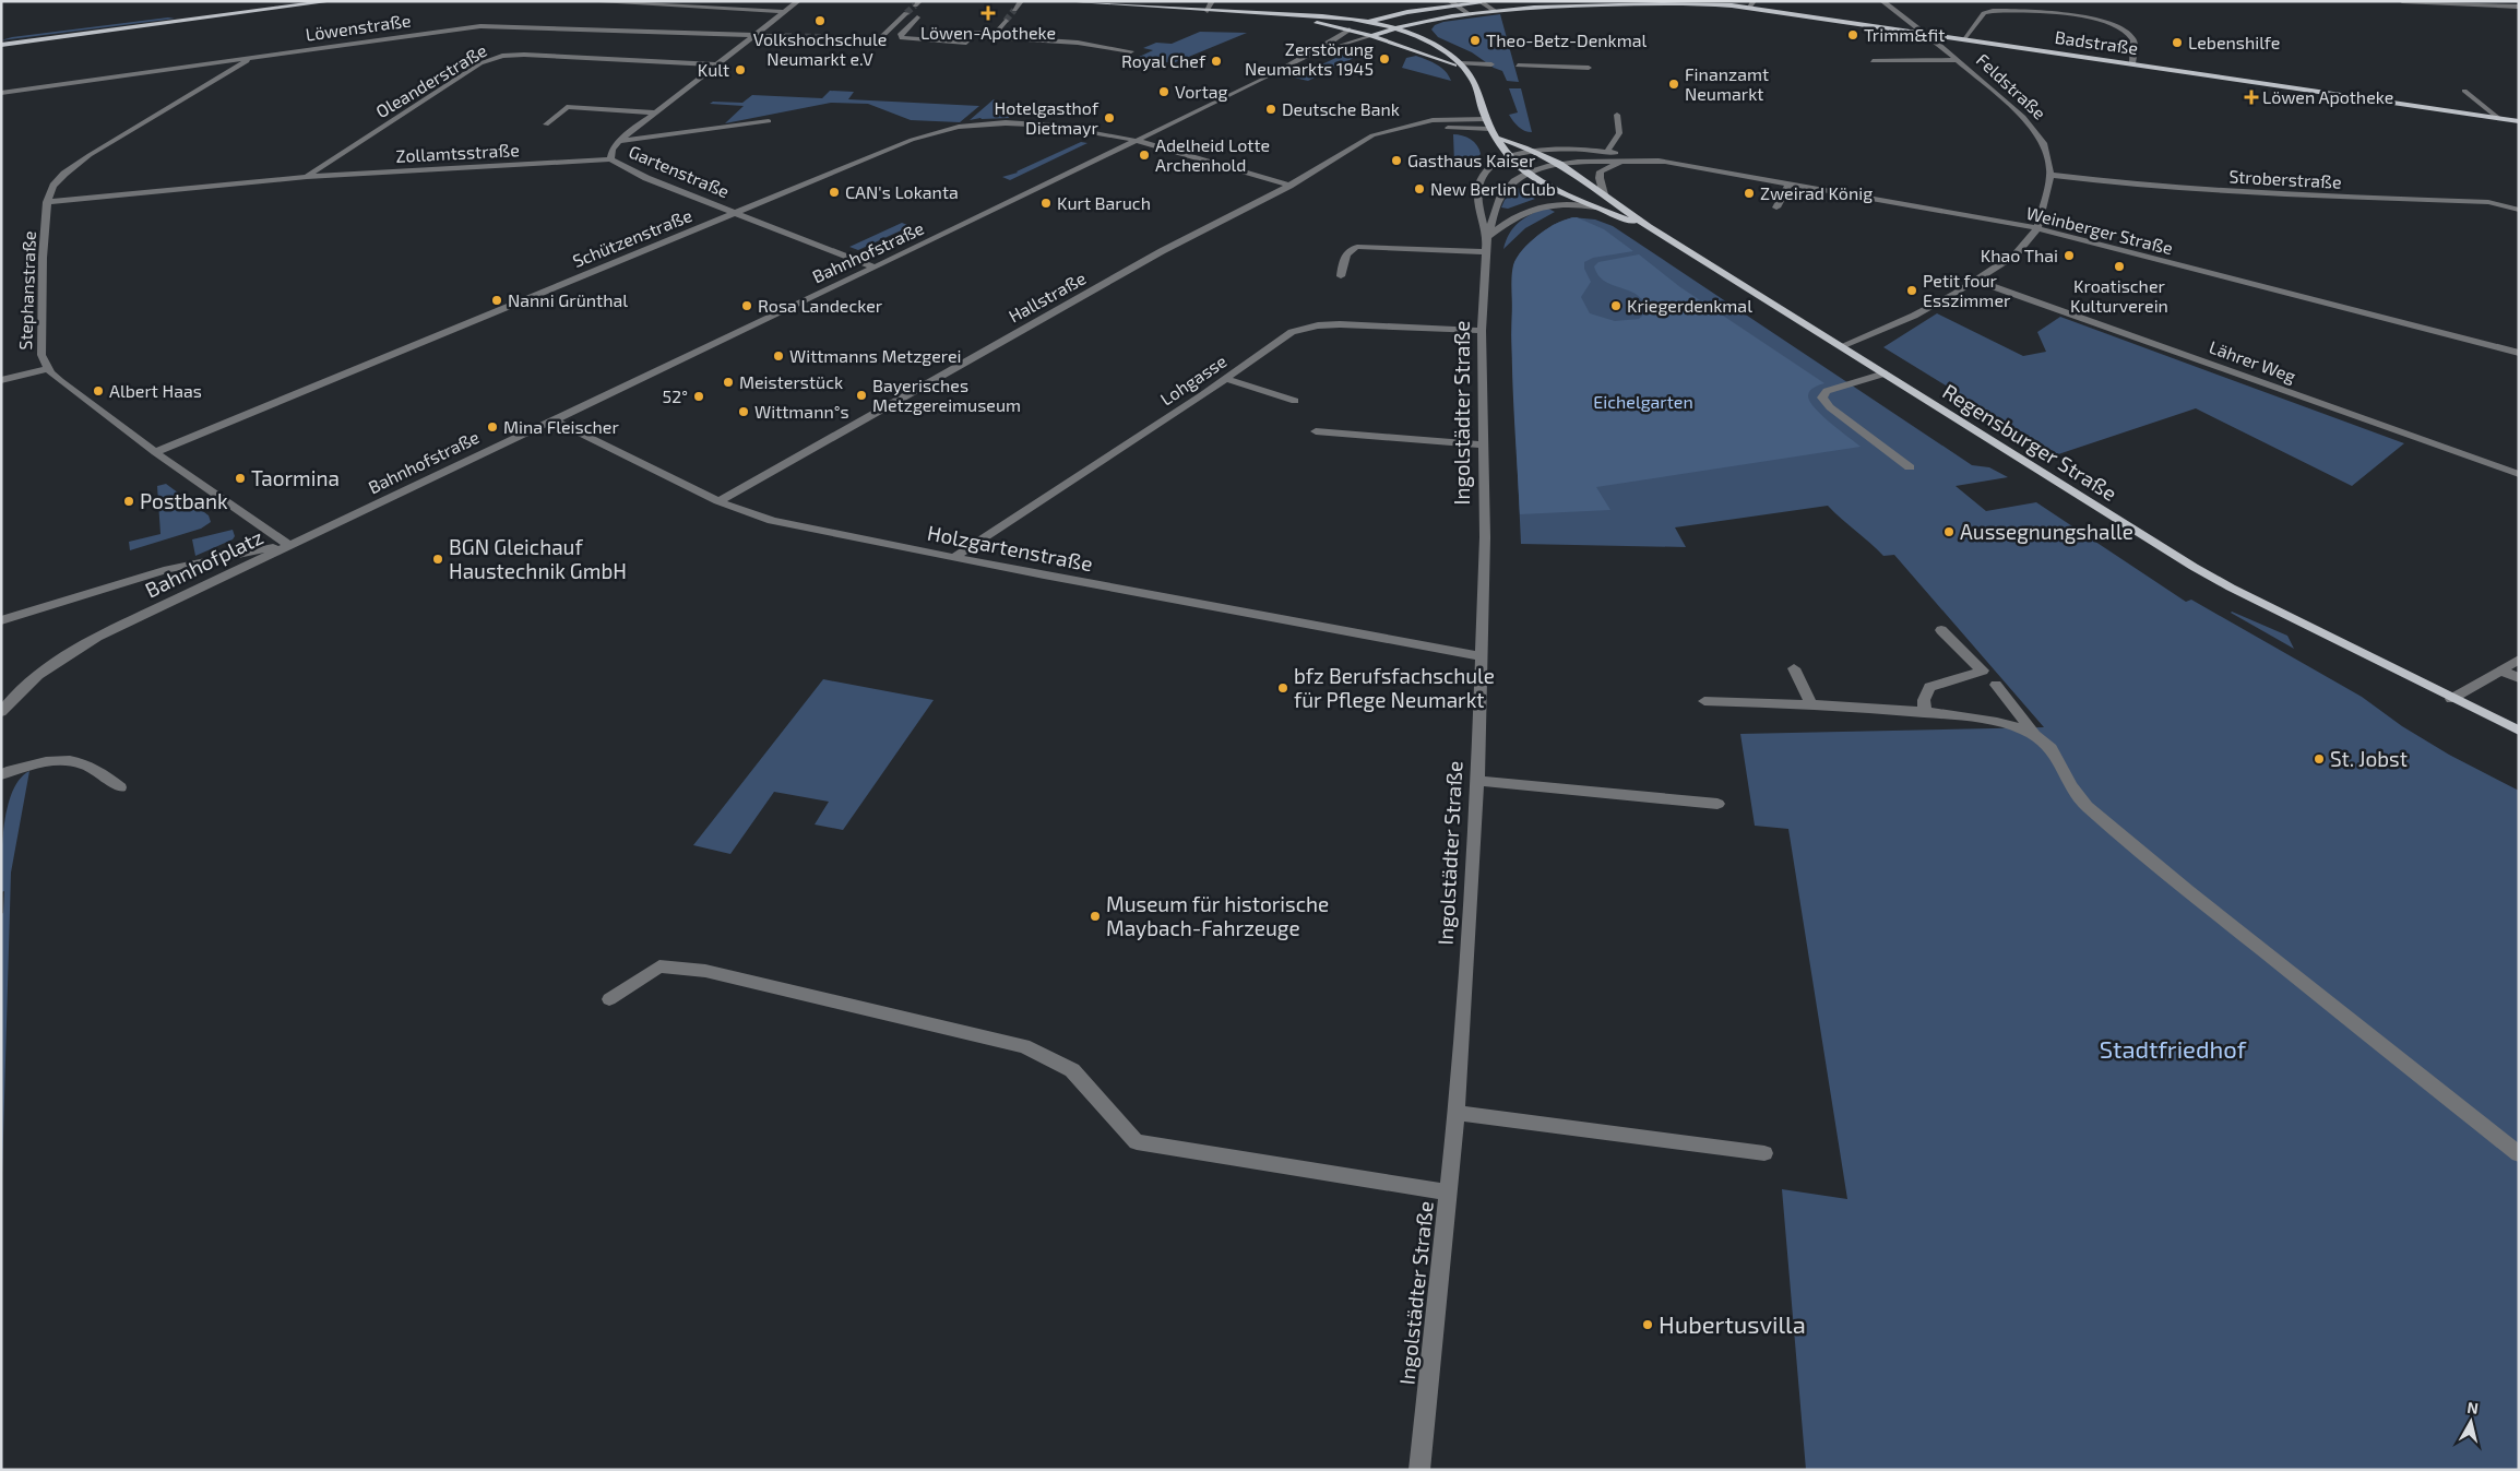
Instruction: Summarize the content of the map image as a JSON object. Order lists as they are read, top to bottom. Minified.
{"streets":{"main road":["Badstraße","Regensburger Straße"],"street":["Löwenstraße","Oleanderstraße","Feldstraße","Zollamtsstraße","Gartenstraße","Stroberstraße","Weinberger Straße","Schützenstraße","Bahnhofstraße","Stephanstraße","Hallstraße","Lährer Weg","Lohgasse","Ingolstädter Straße","Holzgartenstraße","Bahnhofplatz"]},"crossings":[["Löwenstraße","Gartenstraße"],["Löwenstraße","Stephanstraße"],["Badstraße","Feldstraße"],["Badstraße","Bahnhofstraße"],["Oleanderstraße","Zollamtsstraße"],["Oleanderstraße","Gartenstraße"],["Feldstraße","Stroberstraße"],["Feldstraße","Weinberger Straße"],["Feldstraße","Lährer Weg"],["Feldstraße","Regensburger Straße"],["Zollamtsstraße","Gartenstraße"],["Zollamtsstraße","Stephanstraße"],["Gartenstraße","Schützenstraße"],["Gartenstraße","Bahnhofstraße"],["Weinberger Straße","Ingolstädter Straße"],["Weinberger Straße","Regensburger Straße"],["Schützenstraße","Bahnhofstraße"],["Schützenstraße","Stephanstraße"],["Schützenstraße","Hallstraße"],["Bahnhofstraße","Stephanstraße"],["Bahnhofstraße","Holzgartenstraße"],["Bahnhofstraße","Bahnhofplatz"],["Stephanstraße","Bahnhofplatz"],["Hallstraße","Holzgartenstraße"],["Lohgasse","Ingolstädter Straße"],["Lohgasse","Holzgartenstraße"],["Ingolstädter Straße","Regensburger Straße"],["Ingolstädter Straße","Holzgartenstraße"]],"parks":["Eichelgarten","Stadtfriedhof"],"places":{"health":["Löwen-Apotheke","Löwen Apotheke"],"other":["Volkshochschule Neumarkt e.V","Trimm&fit","Theo-Betz-Denkmal","Lebenshilfe","Zerstörung Neumarkts 1945","Royal Chef","Kult","Finanzamt Neumarkt","Vortag","Deutsche Bank","Hotelgasthof Dietmayr","Adelheid Lotte Archenhold","Gasthaus Kaiser","New Berlin Club","CAN's Lokanta","Zweirad König","Kurt Baruch","Khao Thai","Kroatischer Kulturverein","Petit four Esszimmer","Nanni Grünthal","Rosa Landecker","Kriegerdenkmal","Wittmanns Metzgerei","Meisterstück","Albert Haas","Bayerisches Metzgereimuseum","52°","Wittmann°s","Mina Fleischer","Taormina","Postbank","Aussegnungshalle","BGN Gleichauf Haustechnik GmbH","bfz Berufsfachschule für Pflege Neumarkt","St. Jobst","Museum für historische Maybach-Fahrzeuge","Hubertusvilla"]},"north":"top"}
